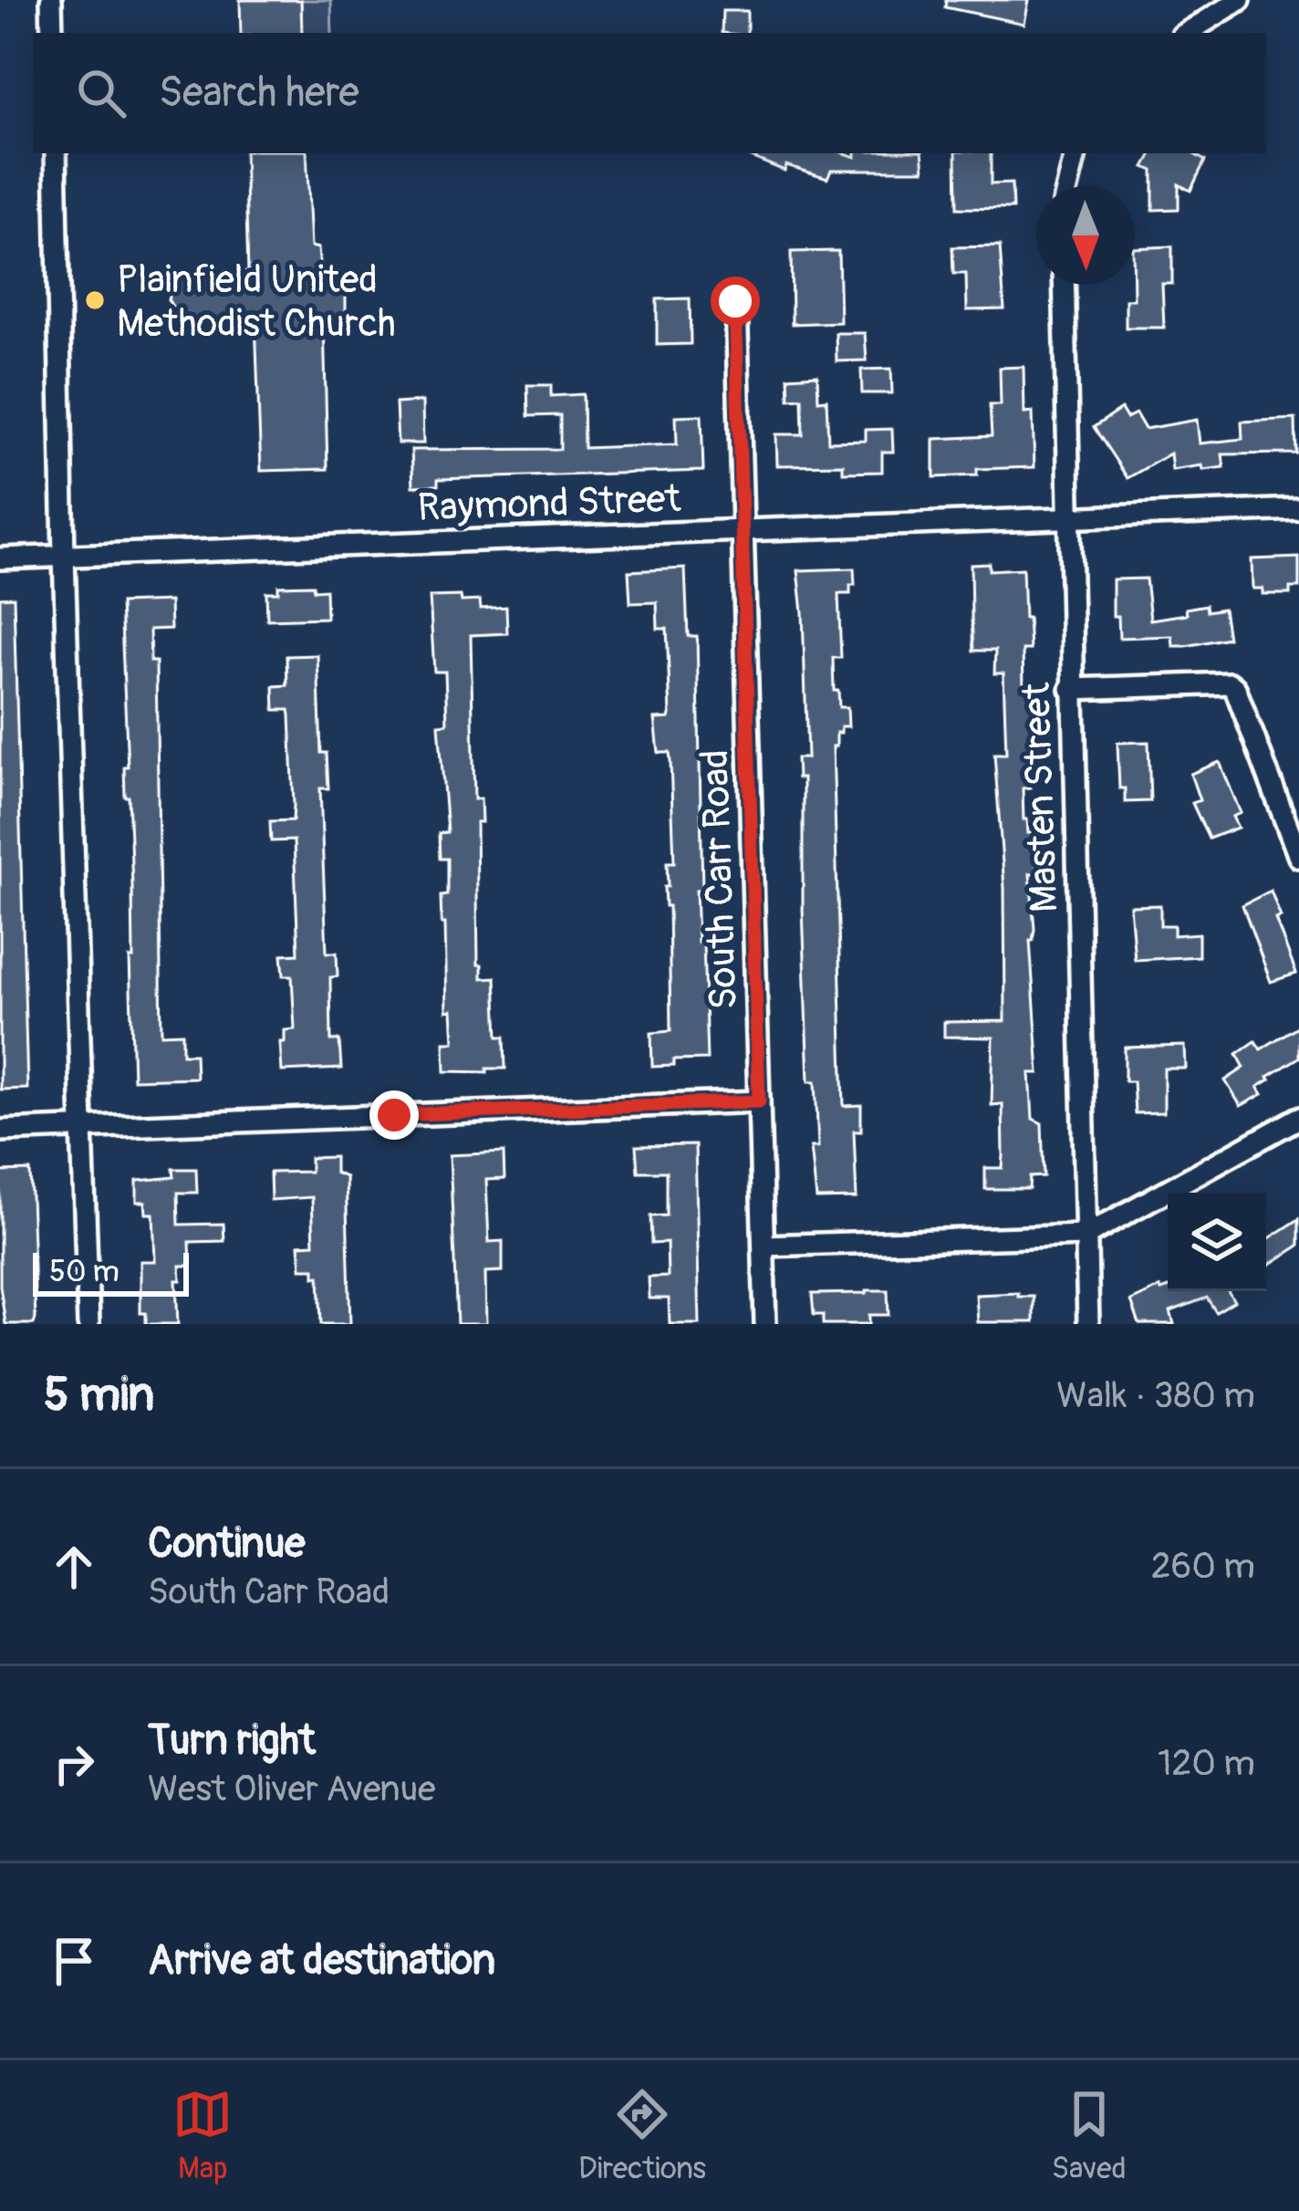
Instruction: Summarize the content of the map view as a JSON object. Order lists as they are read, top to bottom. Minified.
{"streets":{"street":["Raymond Street","Masten Street","South Carr Road"]},"crossings":[["Raymond Street","Masten Street"],["Raymond Street","South Carr Road"]],"places":["Plainfield United Methodist Church"],"scale_bar":"50 m","north":"bottom","page":{"search":"Search here","scale":"50 m","heading":["5 min","Walk · 380 m"],"list":[["Continue","South Carr Road","260 m"],["Turn right","West Oliver Avenue","120 m"],"Arrive at destination"],"nav":["Map","Directions","Saved"]}}
